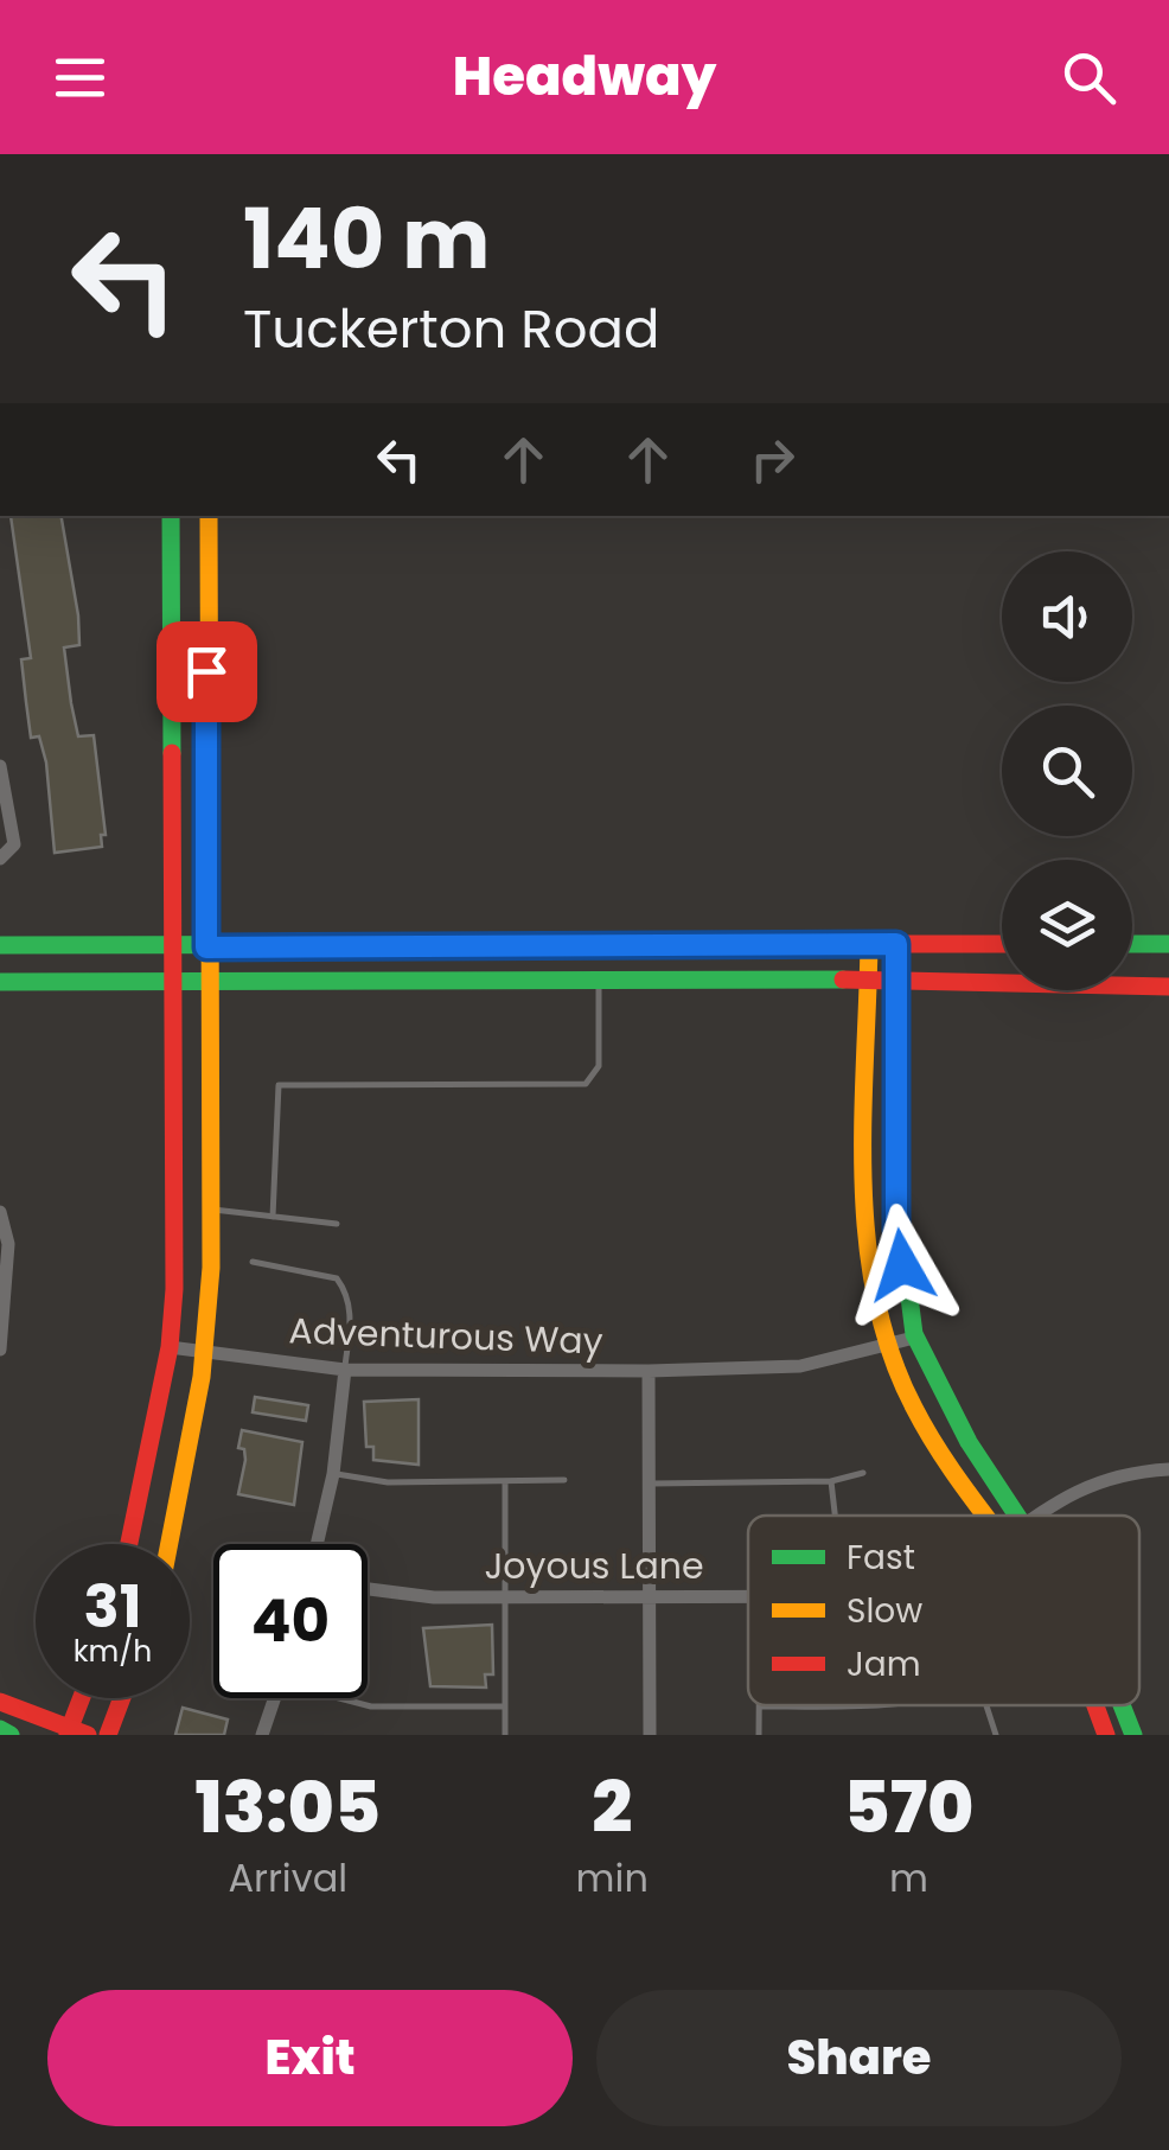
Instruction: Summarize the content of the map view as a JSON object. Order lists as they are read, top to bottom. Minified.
{"streets":{"street":["Adventurous Way","Joyous Lane"]},"legend":["Fast","Slow","Jam"],"page":{"header":"Headway","turn":["140 m","Tuckerton Road"],"speed":"31 km/h","limit":"40","eta":["13:05","Arrival","2","min","570","m"],"buttons":["Exit","Share"]}}
